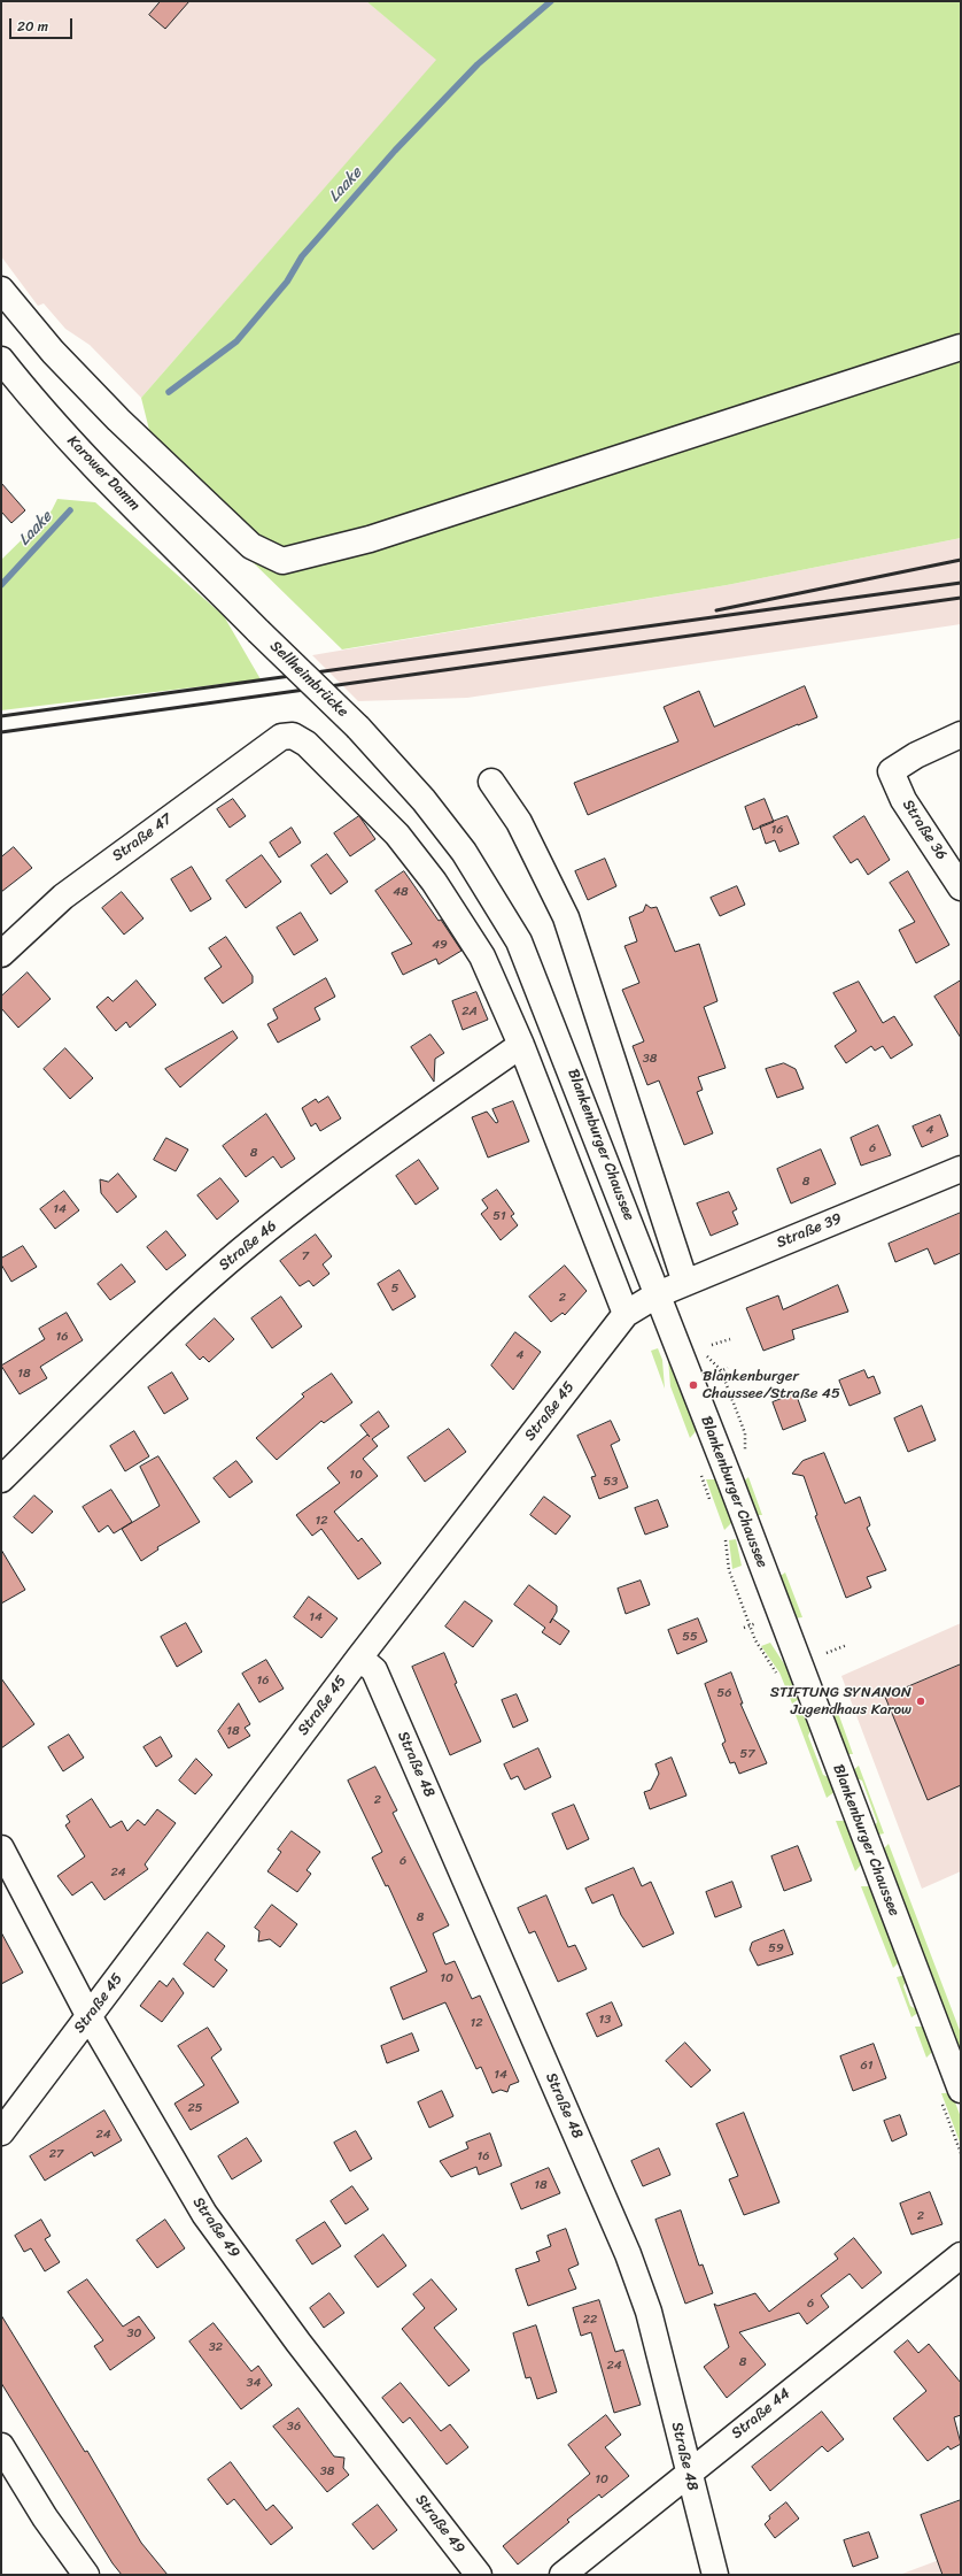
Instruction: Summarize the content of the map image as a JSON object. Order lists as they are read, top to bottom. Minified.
{"streets":{"street":["Karower Damm","Sellheimbrücke","Straße 36","Straße 47","Blankenburger Chaussee","Straße 39","Straße 46","Straße 45","Straße 48","Straße 49","Straße 44"]},"crossings":[["Karower Damm","Sellheimbrücke"],["Sellheimbrücke","Blankenburger Chaussee"],["Straße 47","Straße 46"],["Blankenburger Chaussee","Straße 39"],["Blankenburger Chaussee","Straße 45"],["Straße 39","Straße 45"],["Straße 45","Straße 48"],["Straße 45","Straße 49"],["Straße 48","Straße 44"]],"water":["Laake"],"places":["Blankenburger Chaussee/Straße 45","STIFTUNG SYNANON Jugendhaus Karow"],"house_numbers":["16","48","49","2A","38","4","6","8","8","14","51","7","5","2","16","4","18","10","53","12","14","55","16","56","18","57","2","6","24","8","59","10","13","12","61","14","25","24","27","16","18","2","6","22","30","32","8","24","34","36","38","10"],"scale_bar":"20 m"}
